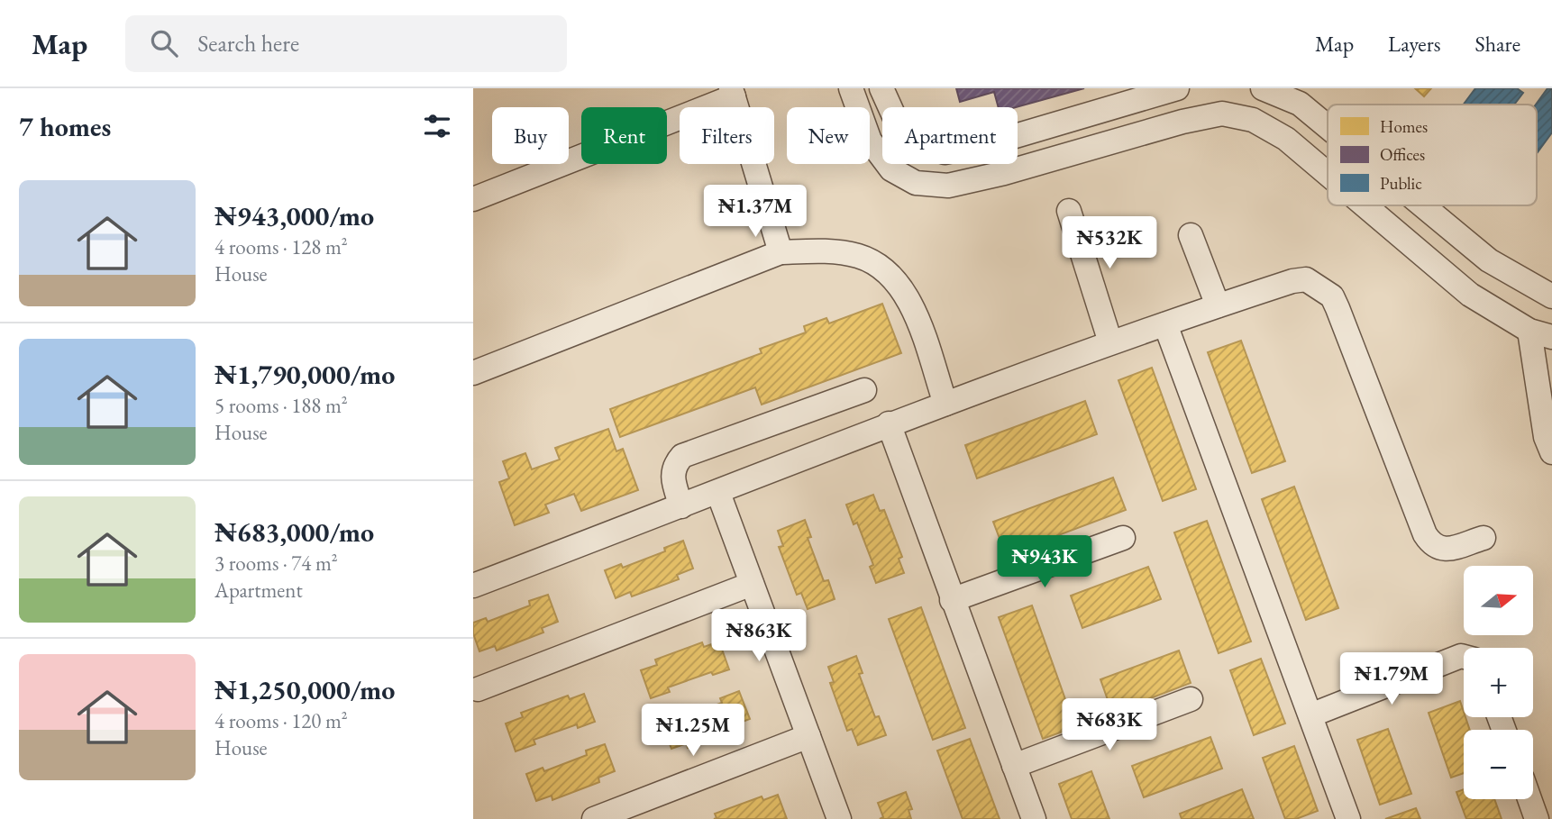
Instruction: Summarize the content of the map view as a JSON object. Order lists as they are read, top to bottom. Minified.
{"legend":["Homes","Offices","Public"],"north":"right","page":{"header":"Map","search":"Search here","nav":["Map","Layers","Share"],"heading":"7 homes","chip":["Buy","Rent","Filters","New","Apartment"],"list":[{"name":"₦943,000/mo","note":"4 rooms · 128 m² · House"},{"name":"₦1,790,000/mo","note":"5 rooms · 188 m² · House"},{"name":"₦683,000/mo","note":"3 rooms · 74 m² · Apartment"},{"name":"₦1,250,000/mo","note":"4 rooms · 120 m² · House"}],"price":["₦1.37M","₦532K","₦943K","₦863K","₦1.79M","₦683K","₦1.25M"],"map_buttons":["+","−"]}}
